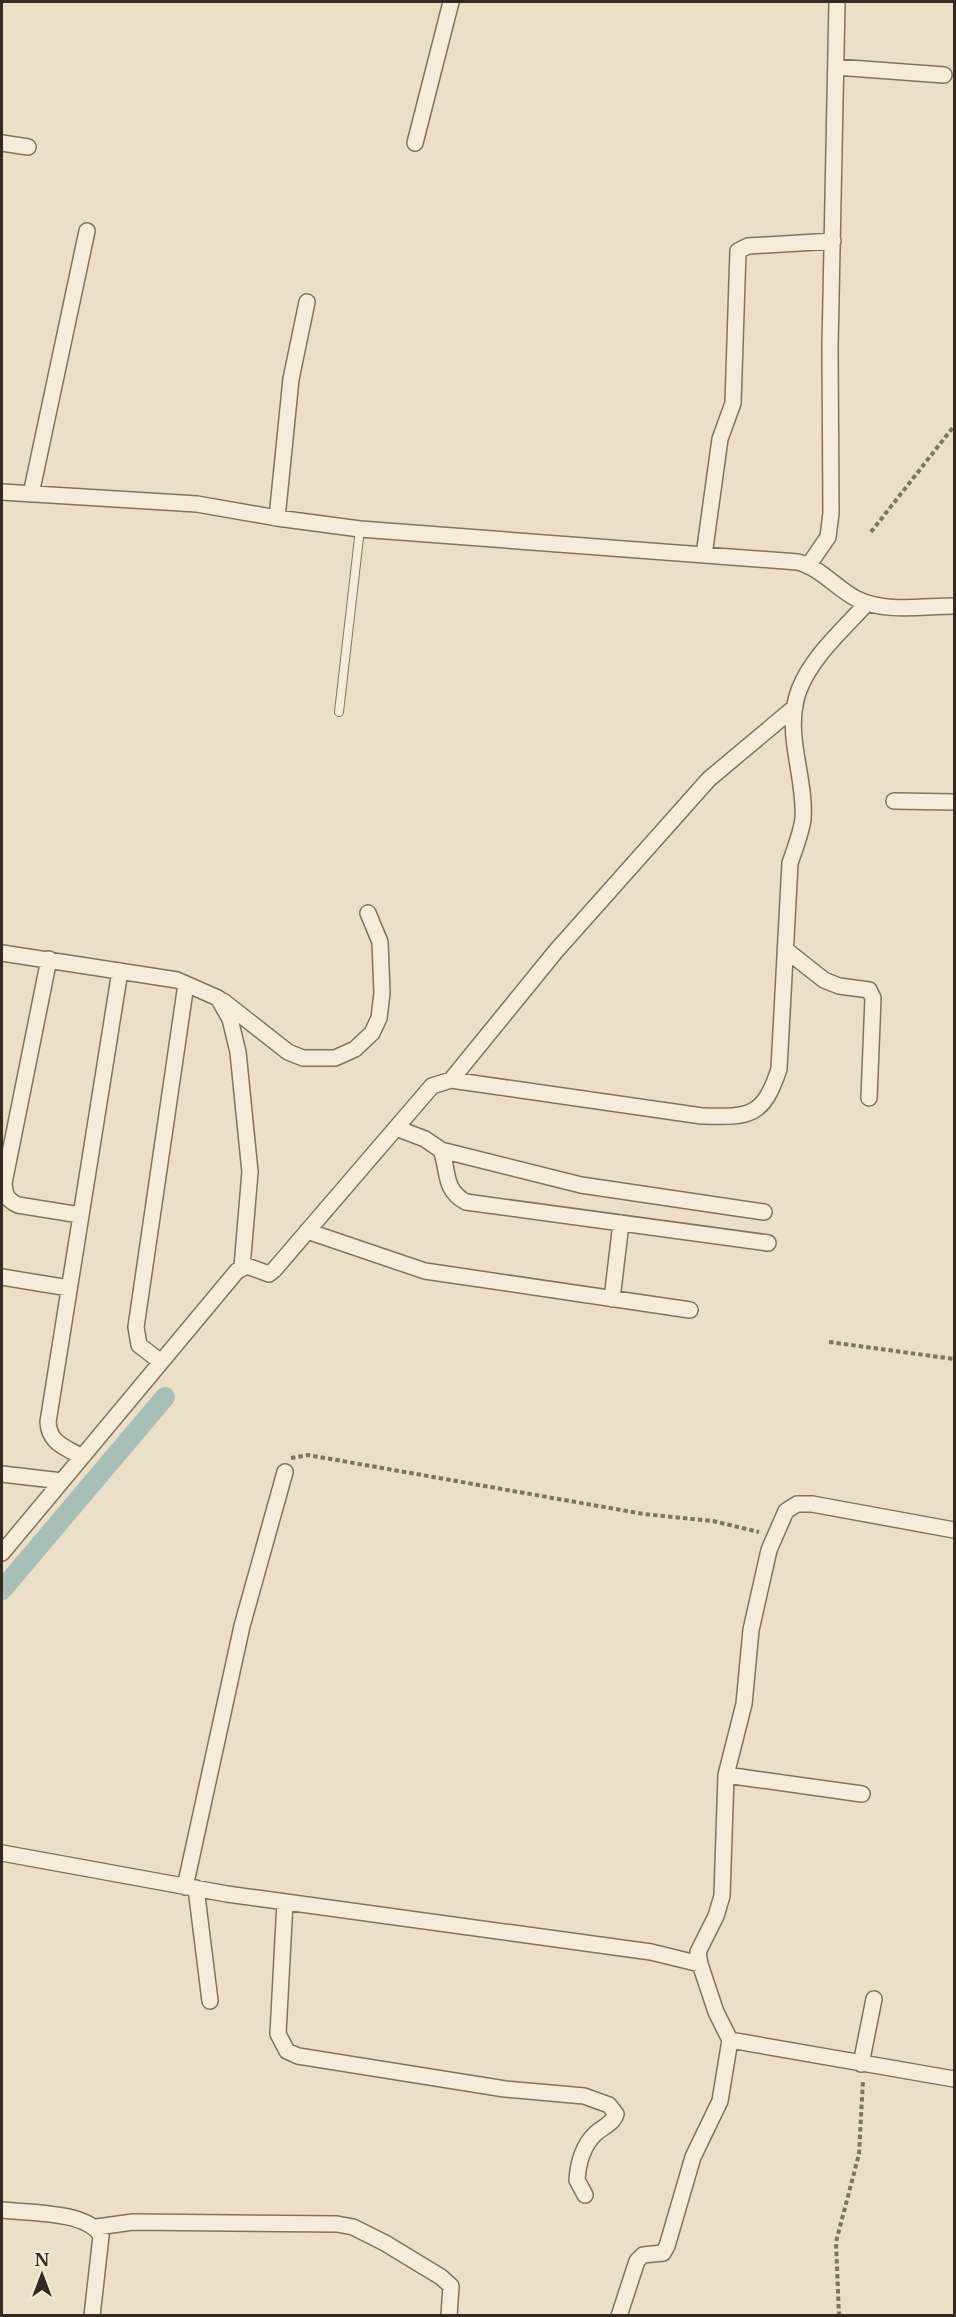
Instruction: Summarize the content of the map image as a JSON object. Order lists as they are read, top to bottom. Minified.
{"north":"top"}
